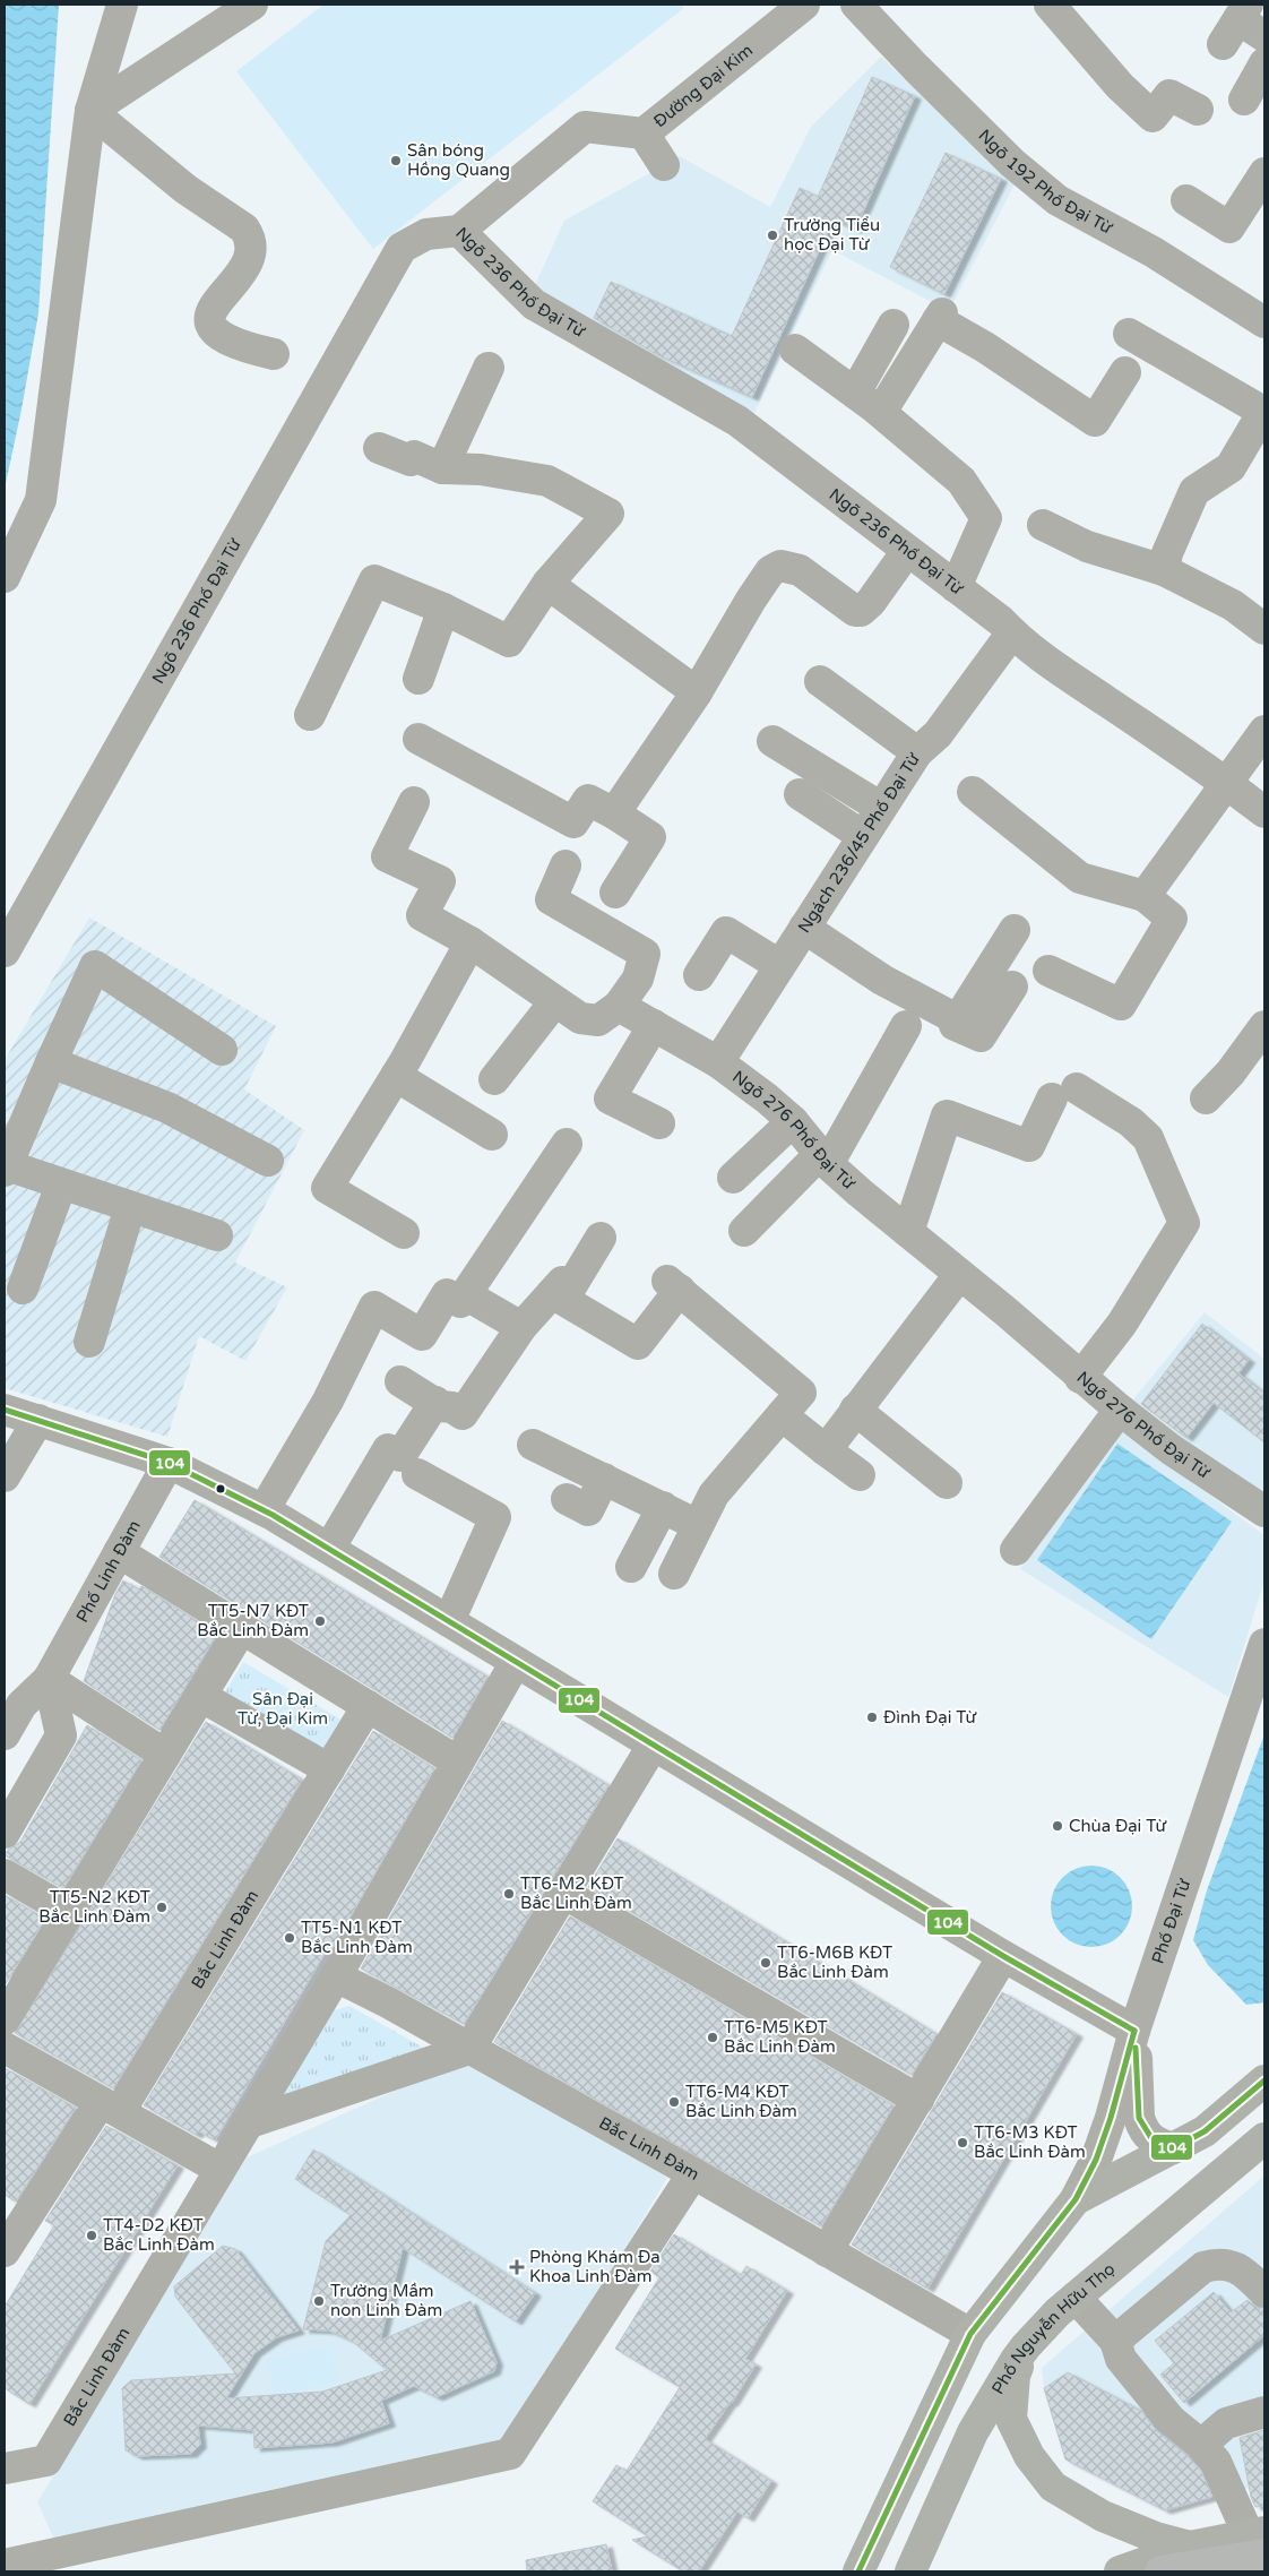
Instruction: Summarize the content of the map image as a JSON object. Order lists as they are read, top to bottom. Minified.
{"streets":{"main road":["Phố Nguyễn Hữu Thọ"],"street":["Đường Đại Kim","Ngõ 192 Phố Đại Từ","Ngõ 236 Phố Đại Từ","Ngách 236/45 Phố Đại Từ","Ngõ 276 Phố Đại Từ","Phố Linh Đàm","Phố Đại Từ","Bắc Linh Đàm"]},"crossings":[["Đường Đại Kim","Ngõ 236 Phố Đại Từ"],["Ngõ 236 Phố Đại Từ","Ngách 236/45 Phố Đại Từ"],["Ngách 236/45 Phố Đại Từ","Ngõ 276 Phố Đại Từ"]],"parks":["Sân Đại Từ, Đại Kim"],"places":{"other":["Sân bóng Hồng Quang","Trường Tiểu học Đại Từ","TT5-N7 KĐT Bắc Linh Đàm","Đình Đại Từ","Chùa Đại Từ","TT6-M2 KĐT Bắc Linh Đàm","TT5-N2 KĐT Bắc Linh Đàm","TT5-N1 KĐT Bắc Linh Đàm","TT6-M6B KĐT Bắc Linh Đàm","TT6-M5 KĐT Bắc Linh Đàm","TT6-M4 KĐT Bắc Linh Đàm","TT6-M3 KĐT Bắc Linh Đàm","TT4-D2 KĐT Bắc Linh Đàm","Trường Mầm non Linh Đàm"],"health":["Phòng Khám Đa Khoa Linh Đàm"]},"lines":["transit line 104"]}
